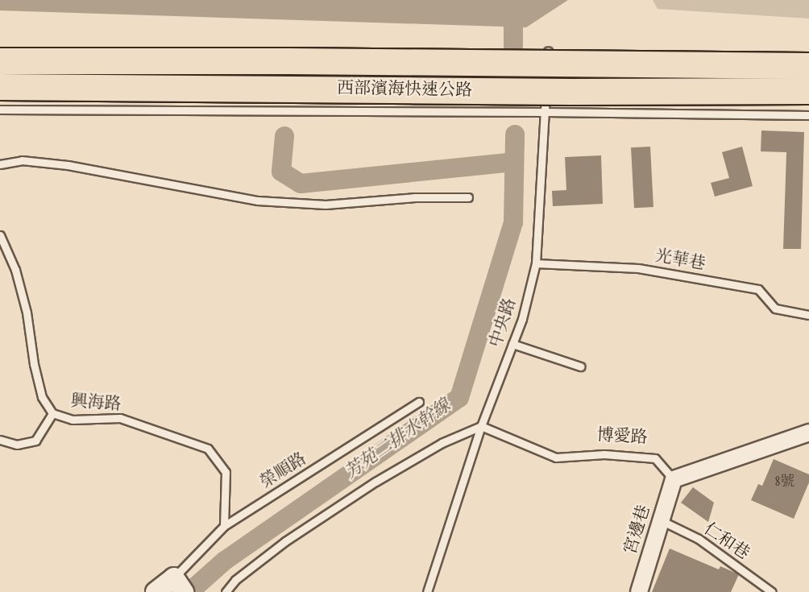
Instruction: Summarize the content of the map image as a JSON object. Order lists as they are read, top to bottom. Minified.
{"streets":{"highway":["西部濱海快速公路"],"street":["宮邊巷"],"lane":["光華巷","中央路","興海路","博愛路","榮順路","仁和巷"]},"crossings":[["光華巷","中央路"],["中央路","博愛路"],["興海路","榮順路"],["博愛路","宮邊巷"],["宮邊巷","仁和巷"]],"water":["芳苑二排水幹線"],"house_numbers":["8號"]}
